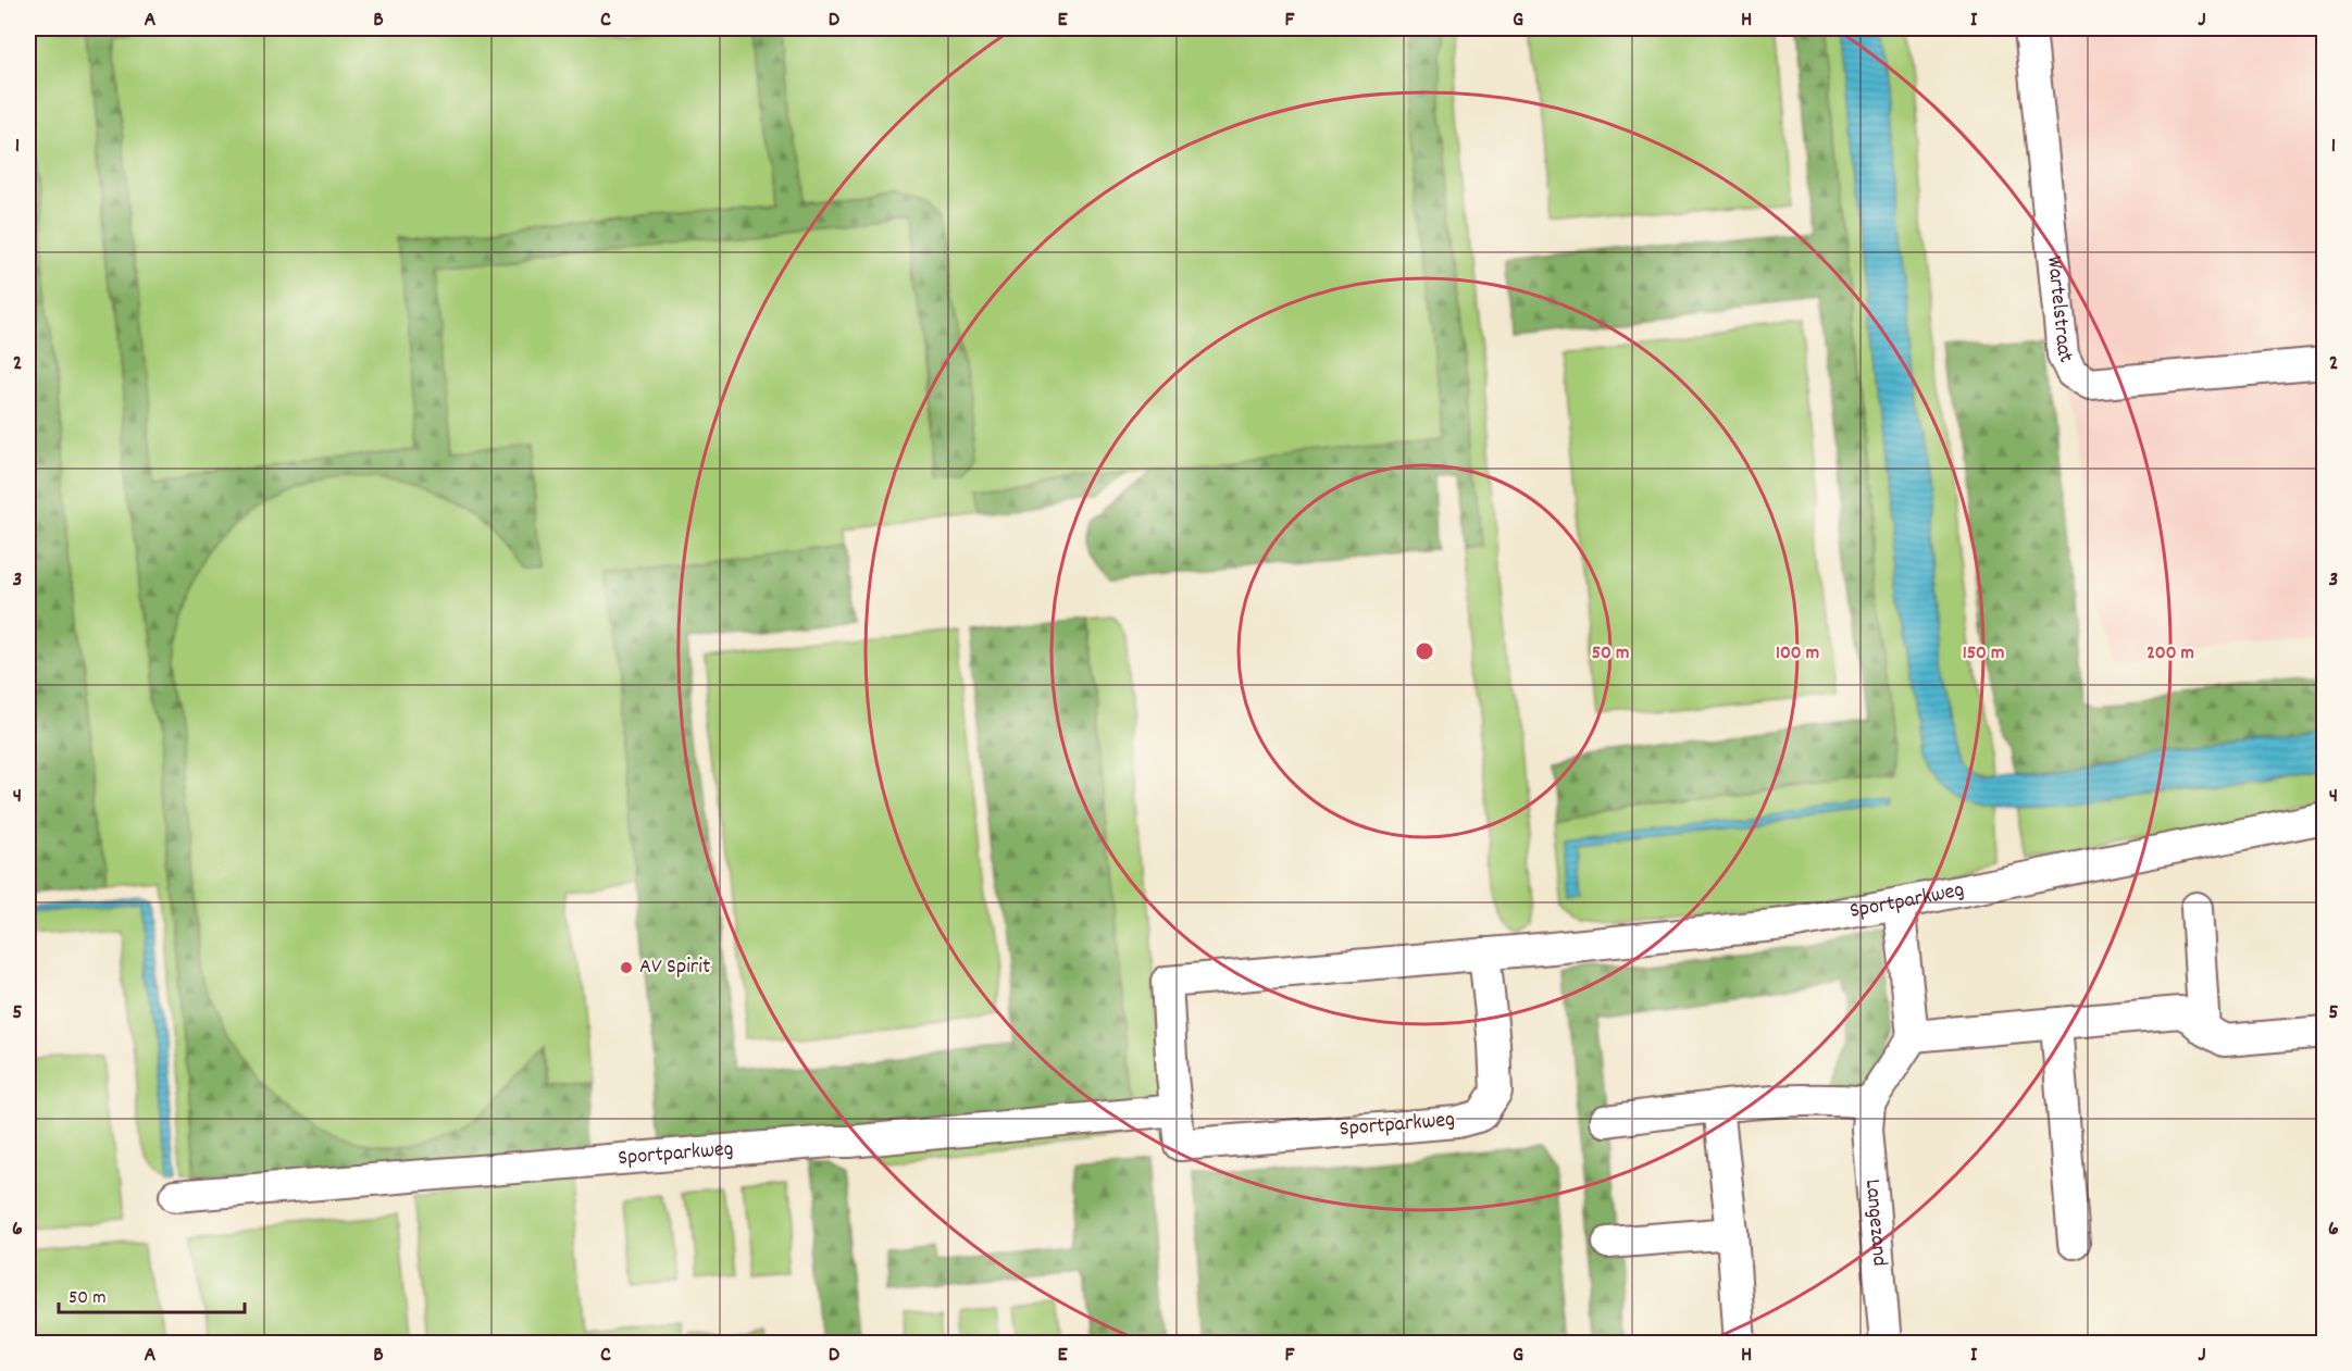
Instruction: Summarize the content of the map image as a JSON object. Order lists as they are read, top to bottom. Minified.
{"streets":{"street":["Wartelstraat","Sportparkweg","Langezand"]},"places":["AV Spirit"],"scale_bar":"50 m","grid":{"columns":["A","B","C","D","E","F","G","H","I","J"],"rows":["1","2","3","4","5","6"]},"rings":["50 m","100 m","150 m","200 m"]}
